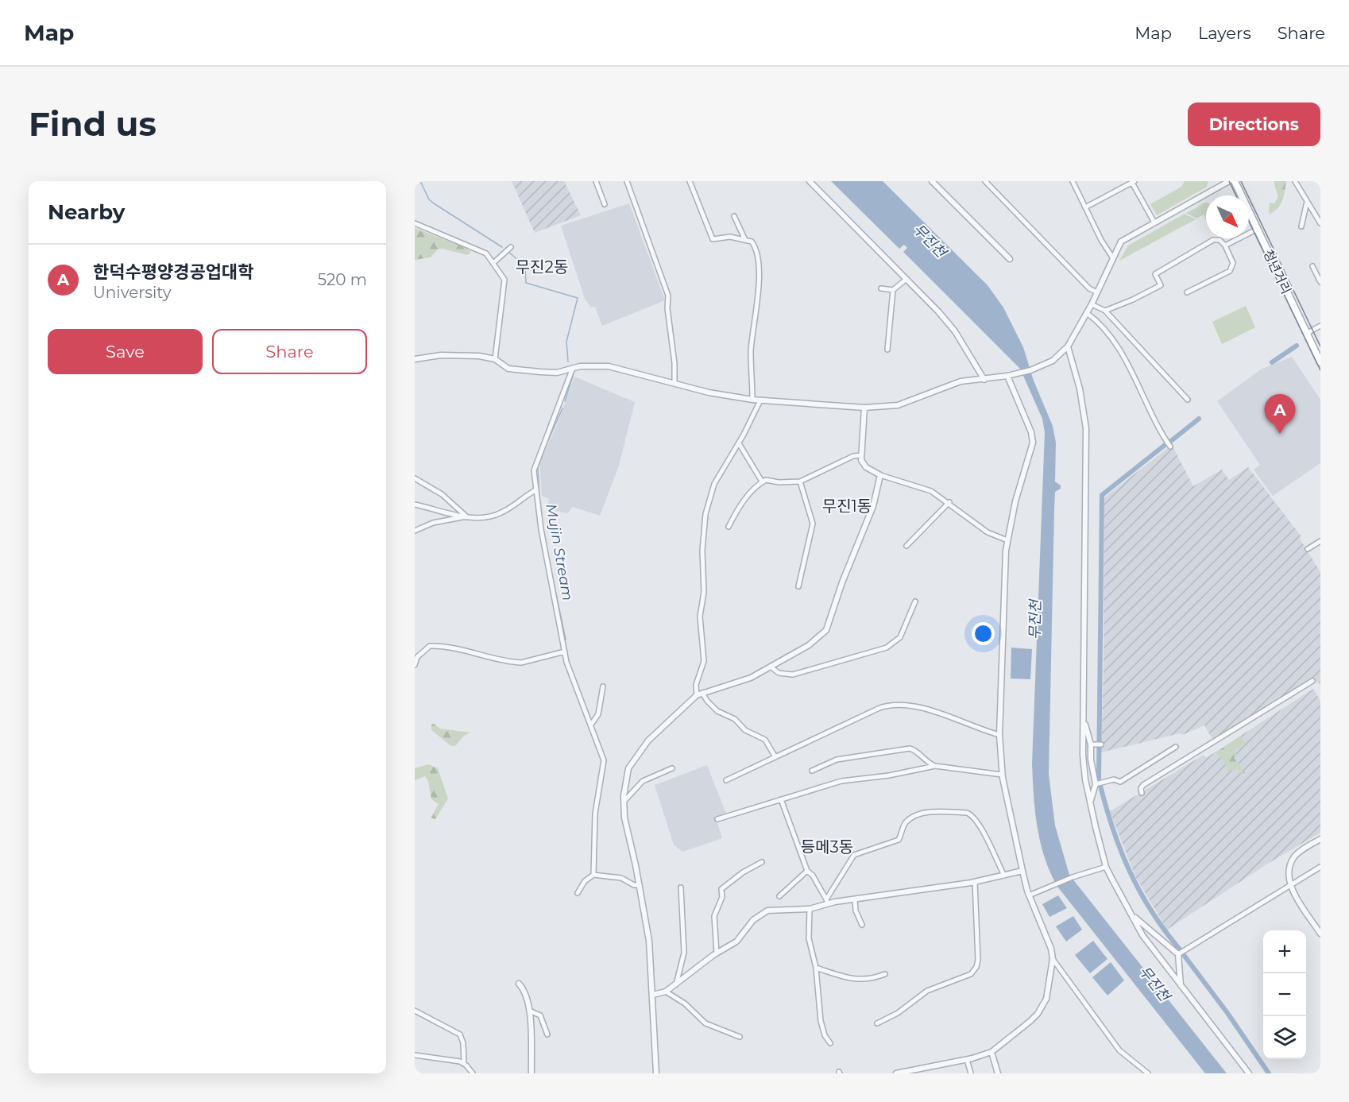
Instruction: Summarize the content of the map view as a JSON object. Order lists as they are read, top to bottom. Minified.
{"streets":{"main road":["청년거리"]},"districts":["무진2동","무진1동","등메3동"],"water":["무진천","Mujin Stream"],"north":"bottom right","page":{"header":"Map","nav":["Map","Layers","Share"],"buttons":["Directions",["Save","Share"]],"title":"Find us","heading":"Nearby","list":[{"mark":"A","name":"한덕수평양경공업대학","note":"University","value":"520 m"}],"pins":"A","map_buttons":["+","−"]}}
